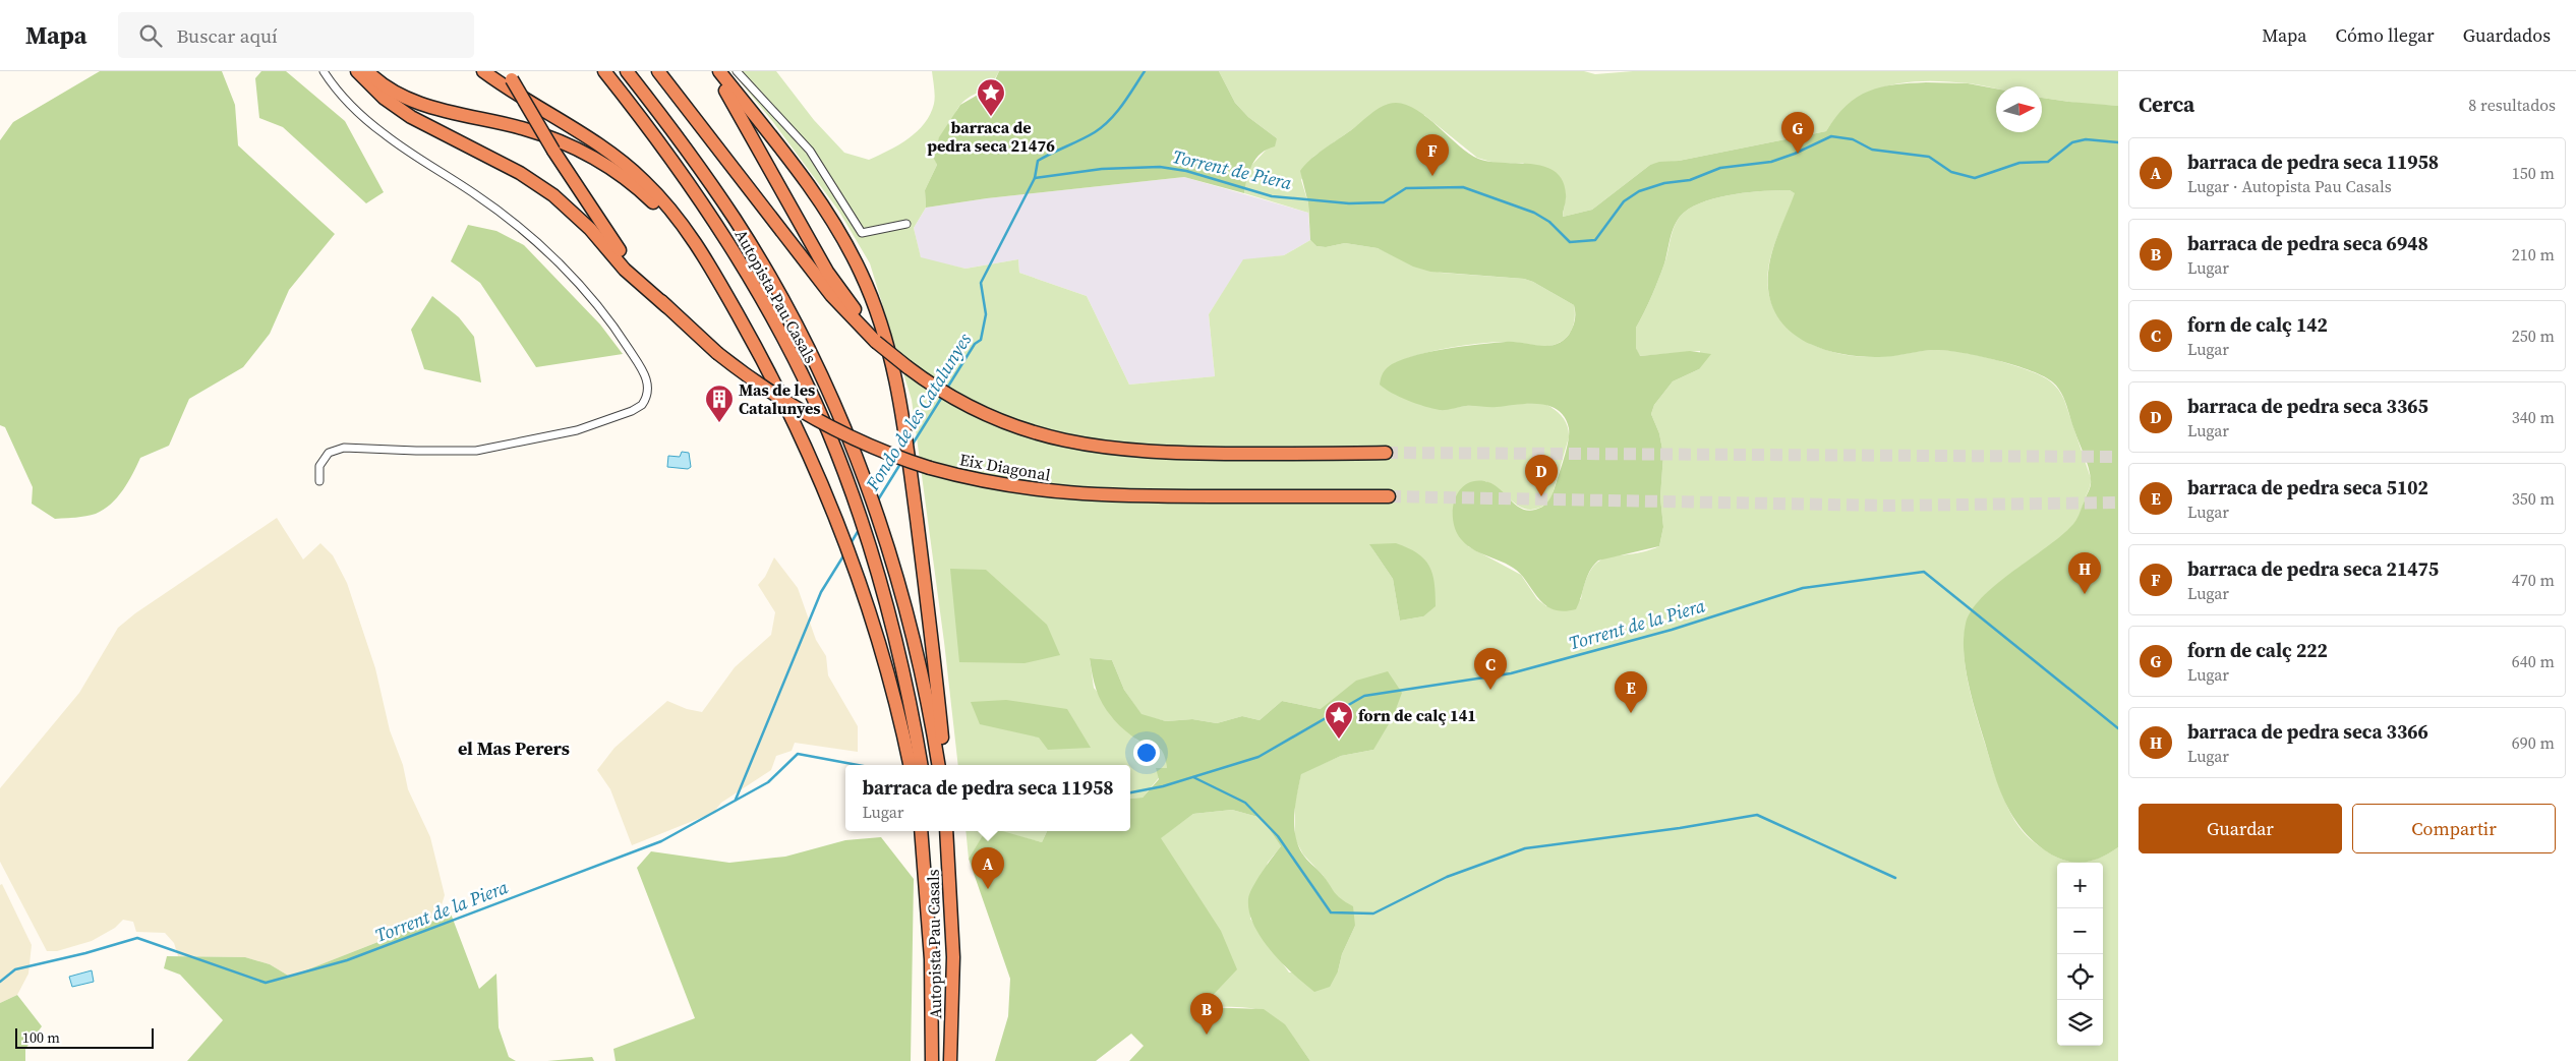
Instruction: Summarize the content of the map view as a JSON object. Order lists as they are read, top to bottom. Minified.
{"streets":{"highway":["Autopista Pau Casals","Eix Diagonal"]},"districts":["el Mas Perers"],"water":["Torrent de Piera","Fondo de les Catalunyes","Torrent de la Piera"],"places":{"place":["barraca de pedra seca 21476","forn de calç 141"],"building":["Mas de les Catalunyes"]},"scale_bar":"100 m","north":"right","page":{"header":"Mapa","search":"Buscar aquí","nav":["Mapa","Cómo llegar","Guardados"],"heading":["Cerca","8 resultados"],"pins":["G","F","D","H","C","E","A","B"],"list":[{"mark":"A","name":"barraca de pedra seca 11958","note":"Lugar · Autopista Pau Casals","value":"150 m"},{"mark":"B","name":"barraca de pedra seca 6948","note":"Lugar","value":"210 m"},{"mark":"C","name":"forn de calç 142","note":"Lugar","value":"250 m"},{"mark":"D","name":"barraca de pedra seca 3365","note":"Lugar","value":"340 m"},{"mark":"E","name":"barraca de pedra seca 5102","note":"Lugar","value":"350 m"},{"mark":"F","name":"barraca de pedra seca 21475","note":"Lugar","value":"470 m"},{"mark":"G","name":"forn de calç 222","note":"Lugar","value":"640 m"},{"mark":"H","name":"barraca de pedra seca 3366","note":"Lugar","value":"690 m"}],"popup":["barraca de pedra seca 11958","Lugar"],"buttons":["Guardar","Compartir"],"map_buttons":["+","−"],"scale":"100 m"}}
